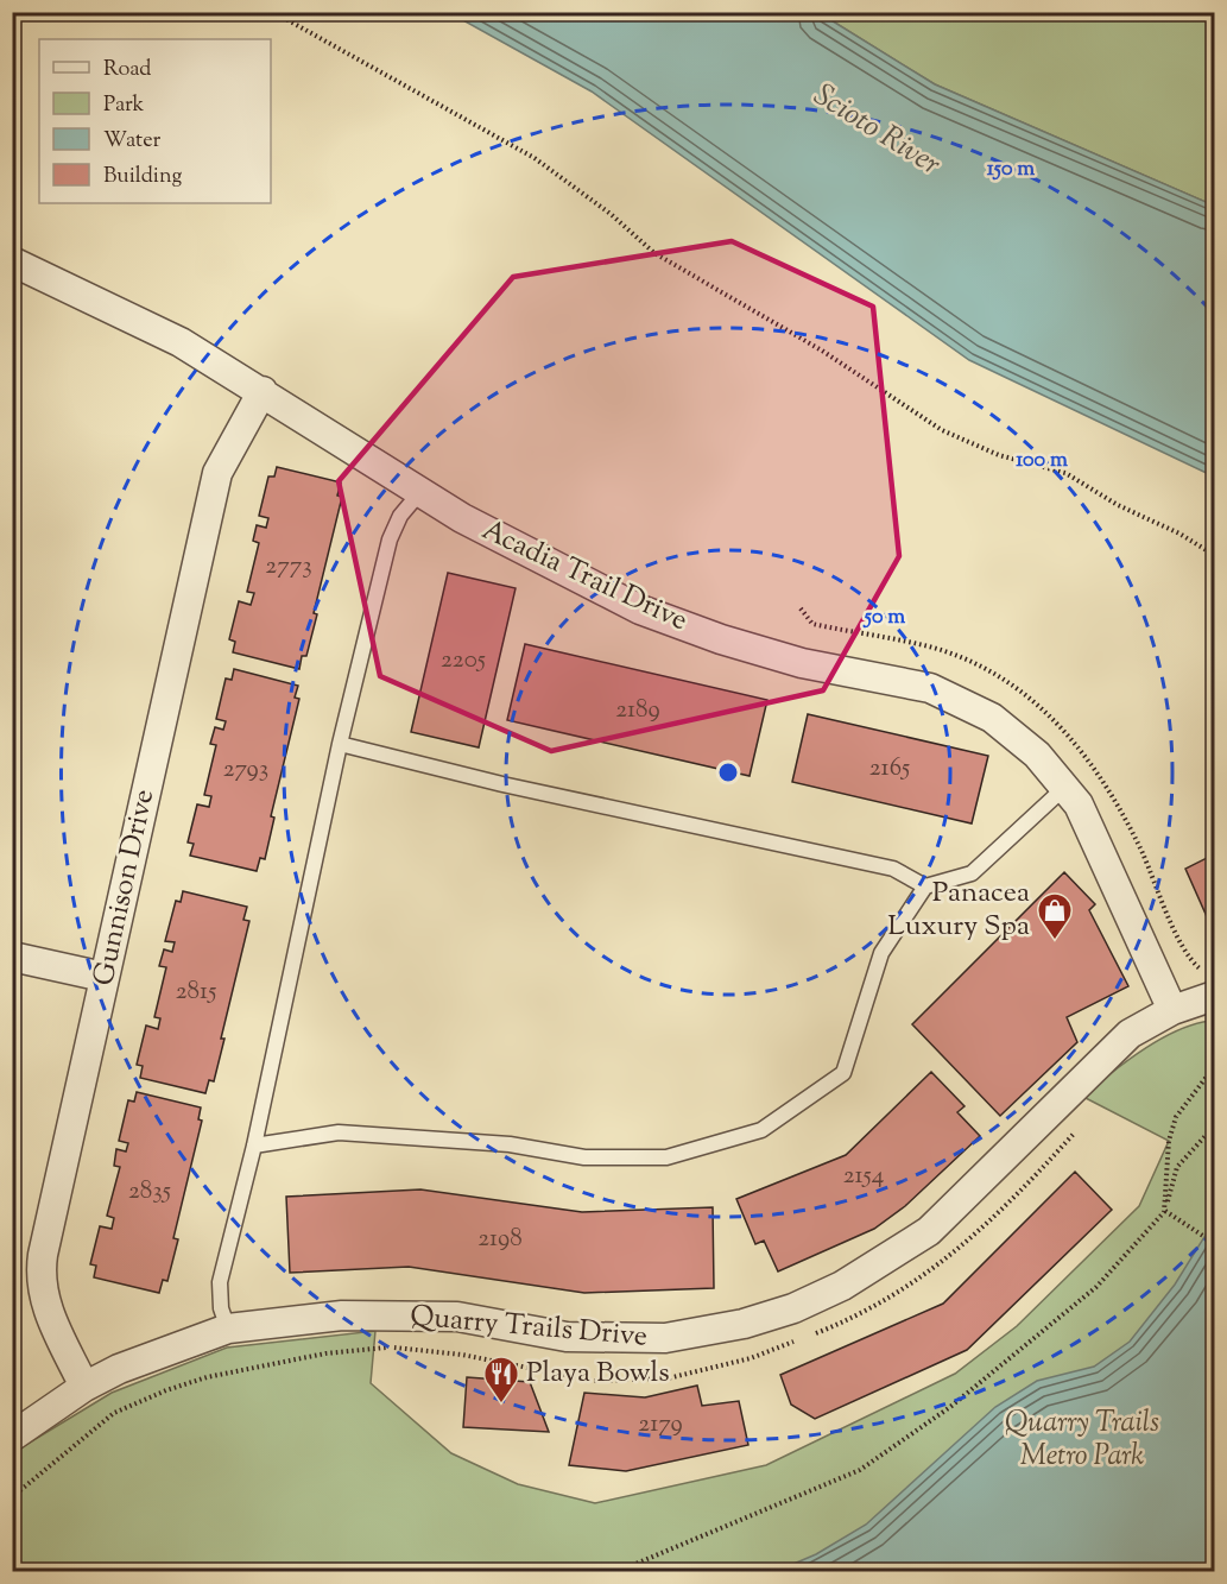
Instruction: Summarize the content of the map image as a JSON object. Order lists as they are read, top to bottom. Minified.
{"streets":{"street":["Acadia Trail Drive","Gunnison Drive","Quarry Trails Drive"]},"crossings":[["Acadia Trail Drive","Gunnison Drive"],["Acadia Trail Drive","Quarry Trails Drive"],["Gunnison Drive","Quarry Trails Drive"]],"water":["Scioto River"],"parks":["Quarry Trails Metro Park"],"places":{"shop":["Panacea Luxury Spa"],"restaurant":["Playa Bowls"]},"house_numbers":["2773","2205","2189","2165","2793","2815","2154","2835","2198","2179"],"legend":["Road","Park","Water","Building"],"rings":["150 m","100 m","50 m"]}
